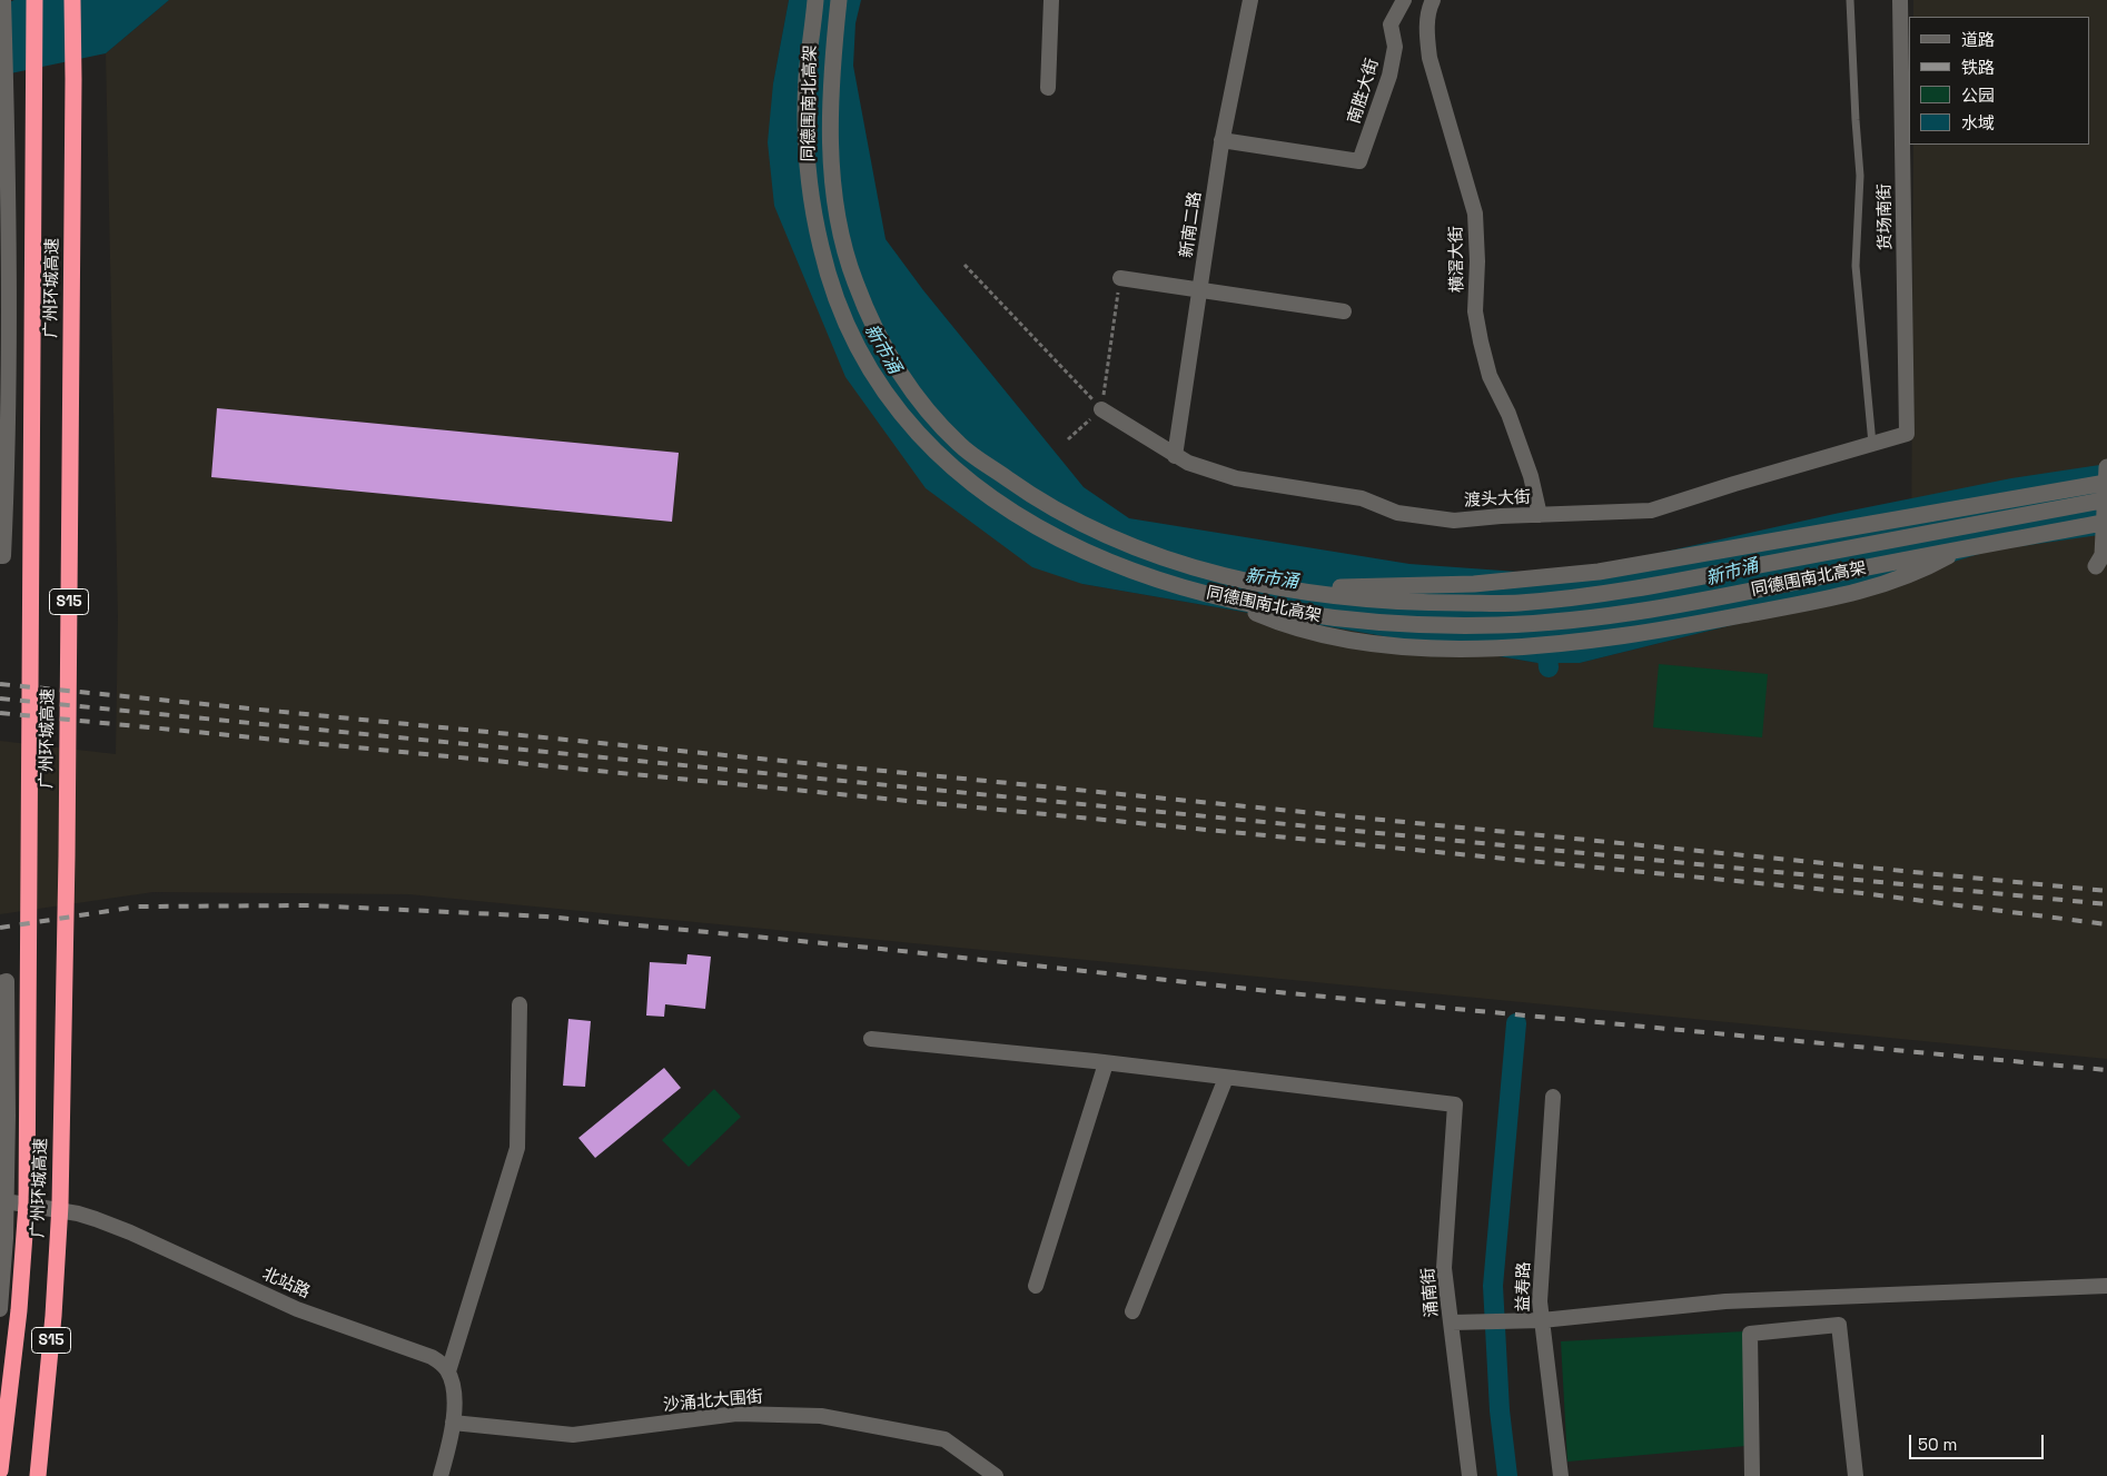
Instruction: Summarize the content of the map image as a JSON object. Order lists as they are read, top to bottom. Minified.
{"streets":{"highway":["广州环城高速","S15"],"main road":["同德围南北高架"],"street":["南胜大街","货场南街","新南二路","横滘大街","渡头大街","北站路","益寿路","涌南街","沙涌北大围街"]},"crossings":[["南胜大街","新南二路"],["货场南街","渡头大街"],["新南二路","渡头大街"],["横滘大街","渡头大街"]],"water":["新市涌"],"legend":["道路","铁路","公园","水域"],"scale_bar":"50 m"}
